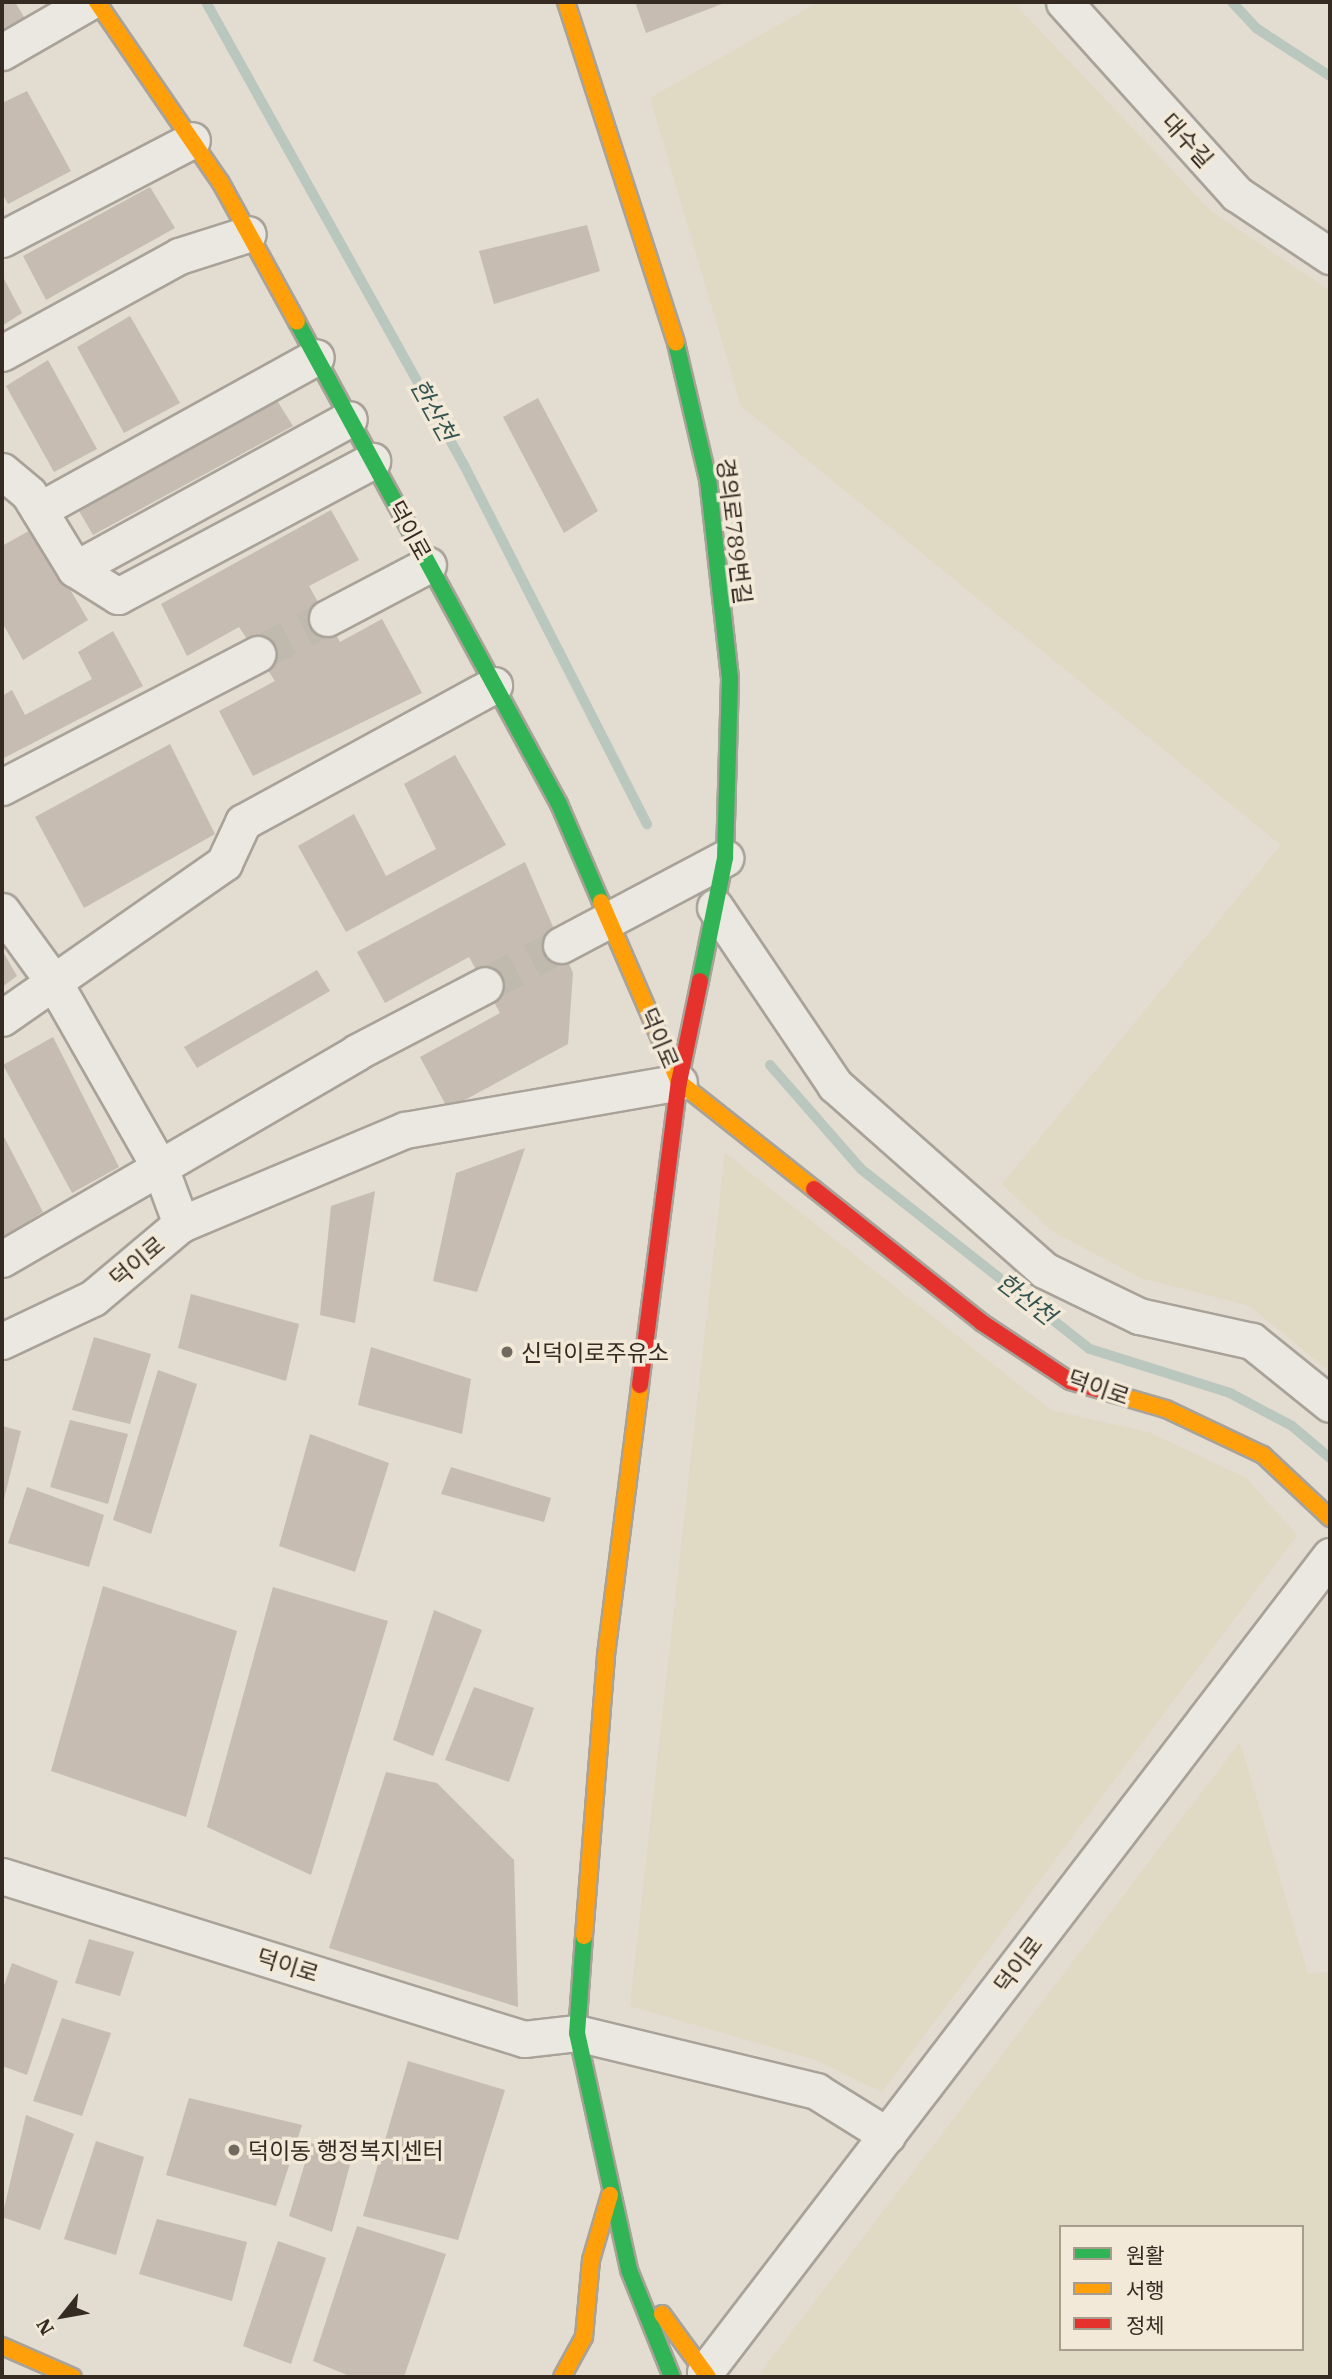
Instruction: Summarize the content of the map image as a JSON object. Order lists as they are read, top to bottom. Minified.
{"streets":{"main road":["덕이로","경의로789번길"],"street":["대수길"]},"crossings":[["덕이로","경의로789번길"]],"water":["한산천"],"places":["신덕이로주유소","덕이동 행정복지센터"],"legend":["원활","서행","정체"],"north":"bottom left"}
